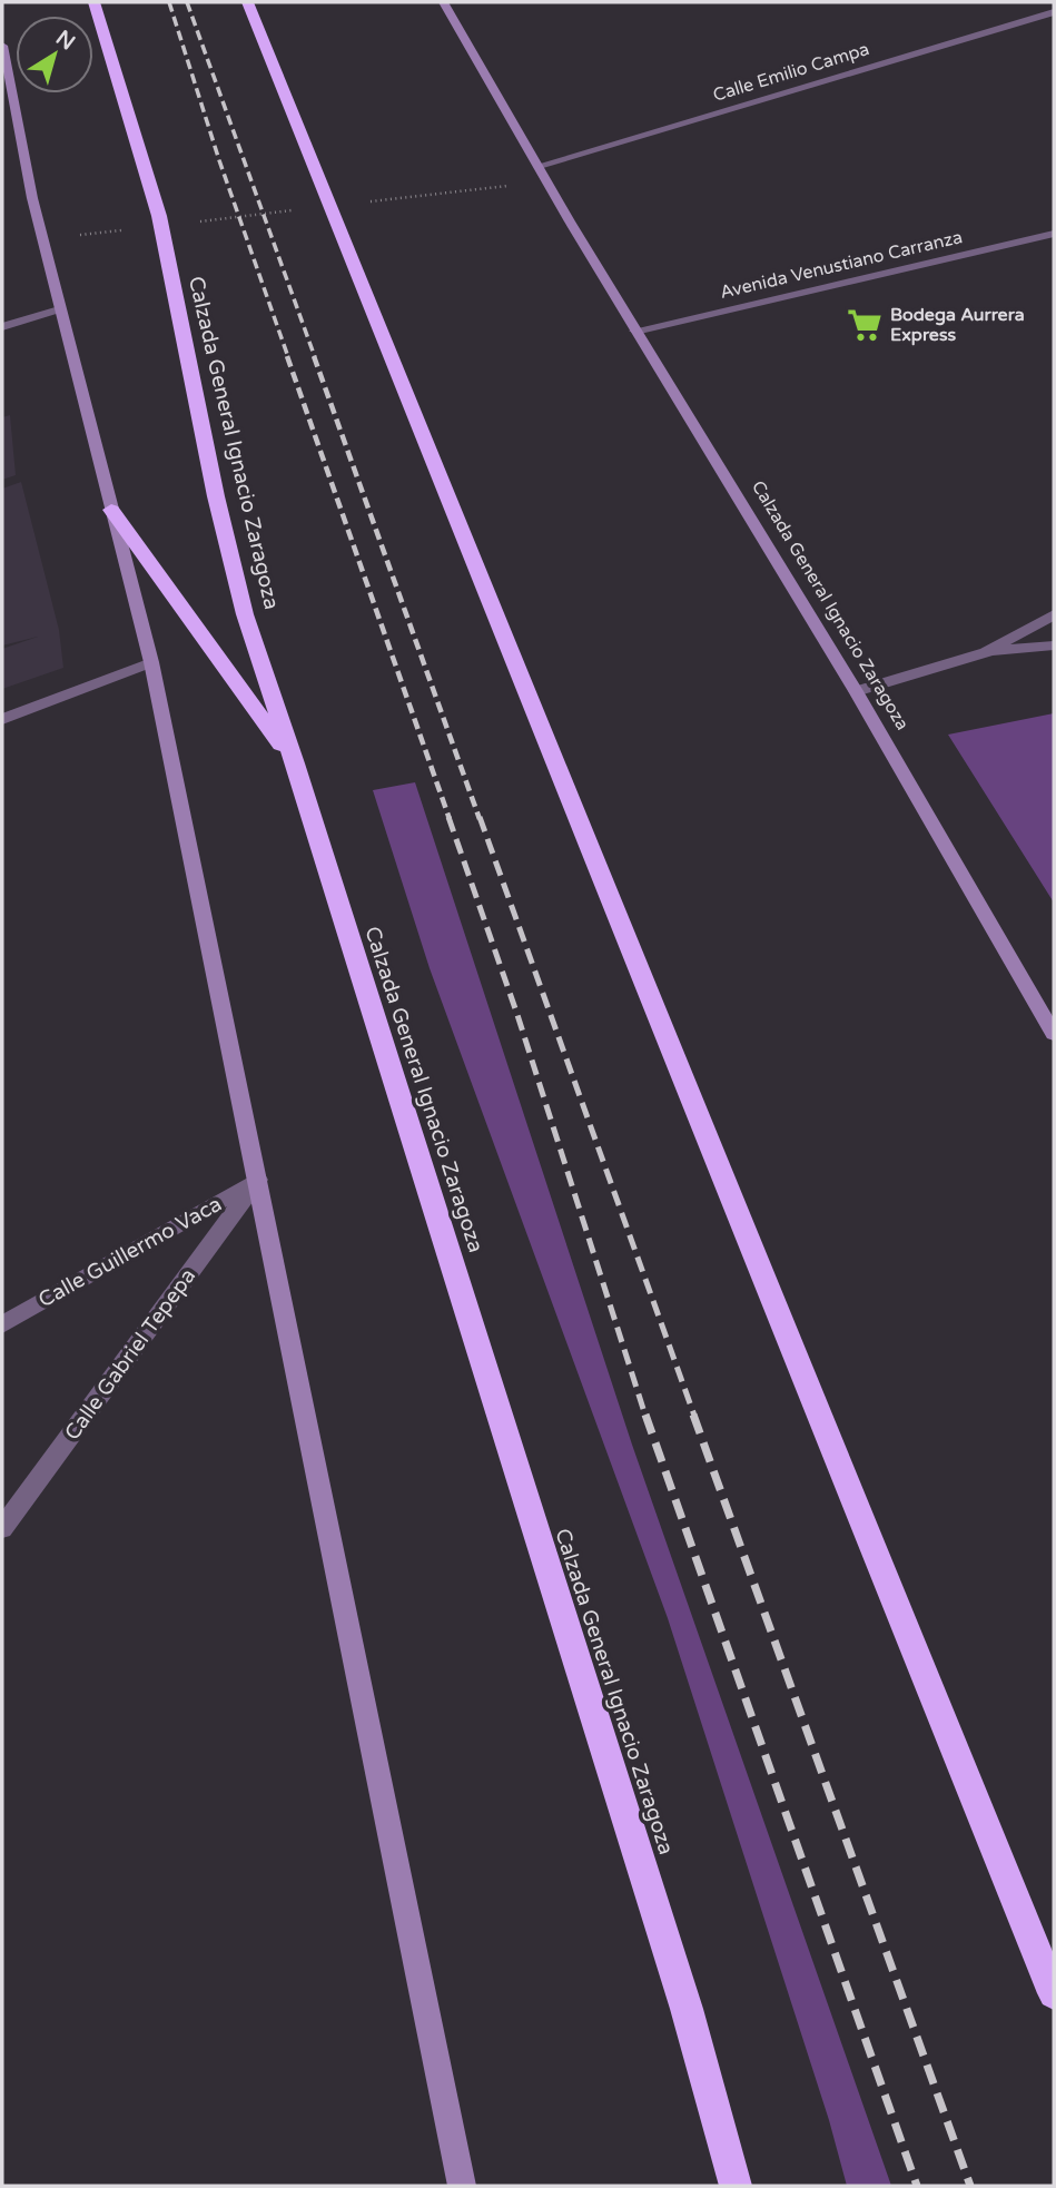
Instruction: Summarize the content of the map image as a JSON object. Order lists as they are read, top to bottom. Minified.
{"streets":{"highway":["Calzada General Ignacio Zaragoza"],"street":["Calle Emilio Campa","Avenida Venustiano Carranza","Calle Guillermo Vaca","Calle Gabriel Tepepa"]},"crossings":[["Calle Emilio Campa","Calzada General Ignacio Zaragoza"],["Avenida Venustiano Carranza","Calzada General Ignacio Zaragoza"],["Calle Guillermo Vaca","Calle Gabriel Tepepa"]],"places":{"supermarket":["Bodega Aurrera Express"]},"north":"top right"}
